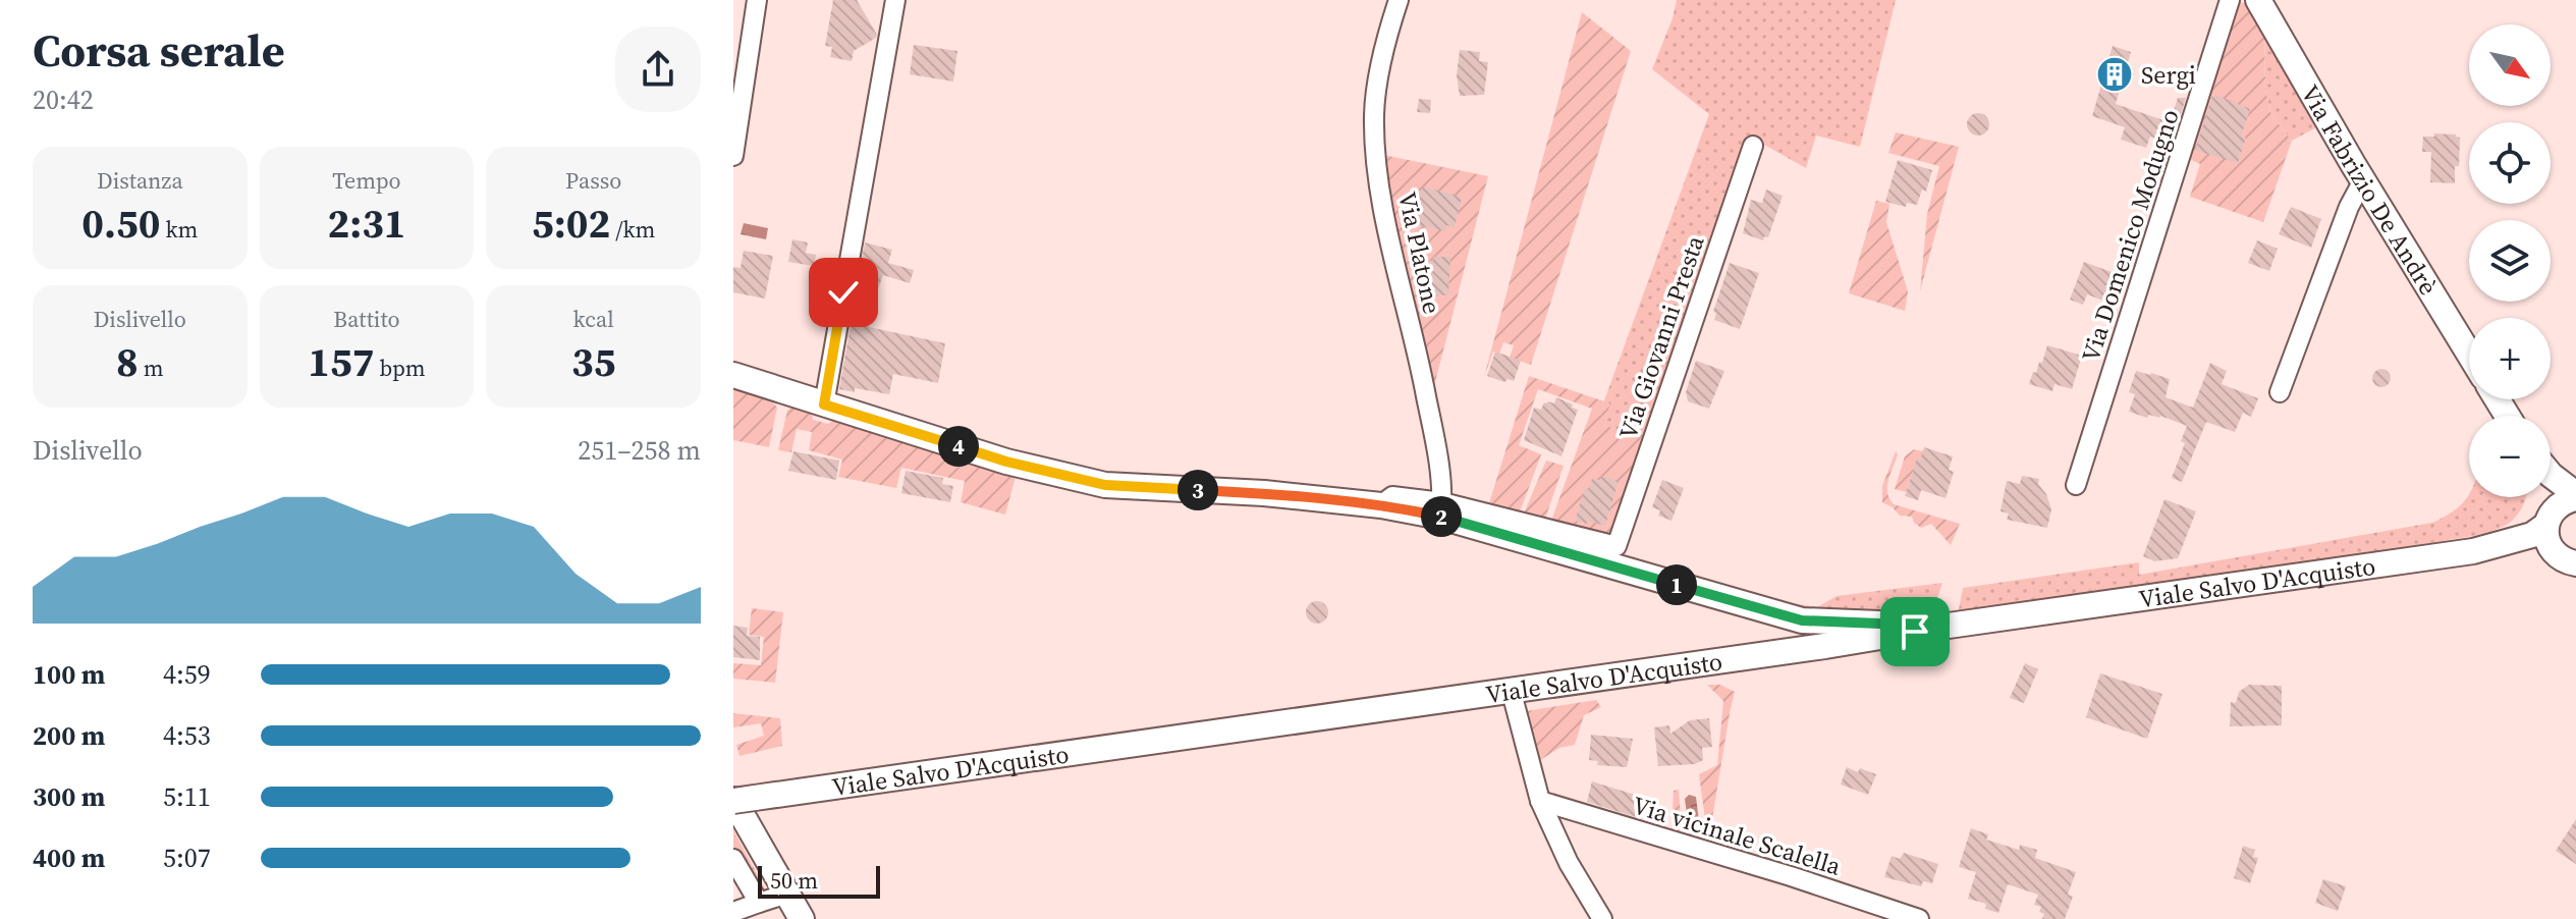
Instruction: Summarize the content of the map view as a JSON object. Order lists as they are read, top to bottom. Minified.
{"streets":{"street":["Via Fabrizio De Andrè","Via Domenico Modugno","Via Platone","Via Giovanni Presta","Viale Salvo D'Acquisto","Via vicinale Scalella"]},"crossings":[["Via Platone","Via Giovanni Presta"]],"places":{"building":["Sergi"]},"scale_bar":"50 m","north":"bottom right","page":{"heading":["Corsa serale","20:42"],"map_buttons":["+","−"],"stats":[["Distanza","0.50 km"],["Tempo","2:31"],["Passo","5:02 /km"],["Dislivello","8 m"],["Battito","157 bpm"],["kcal","35"]],"chart":["Dislivello","251–258 m"],"pins":["4","3","2","1"],"list":[{"name":"100 m","note":"4:59"},{"name":"200 m","note":"4:53"},{"name":"300 m","note":"5:11"},{"name":"400 m","note":"5:07"}],"scale":"50 m"}}
